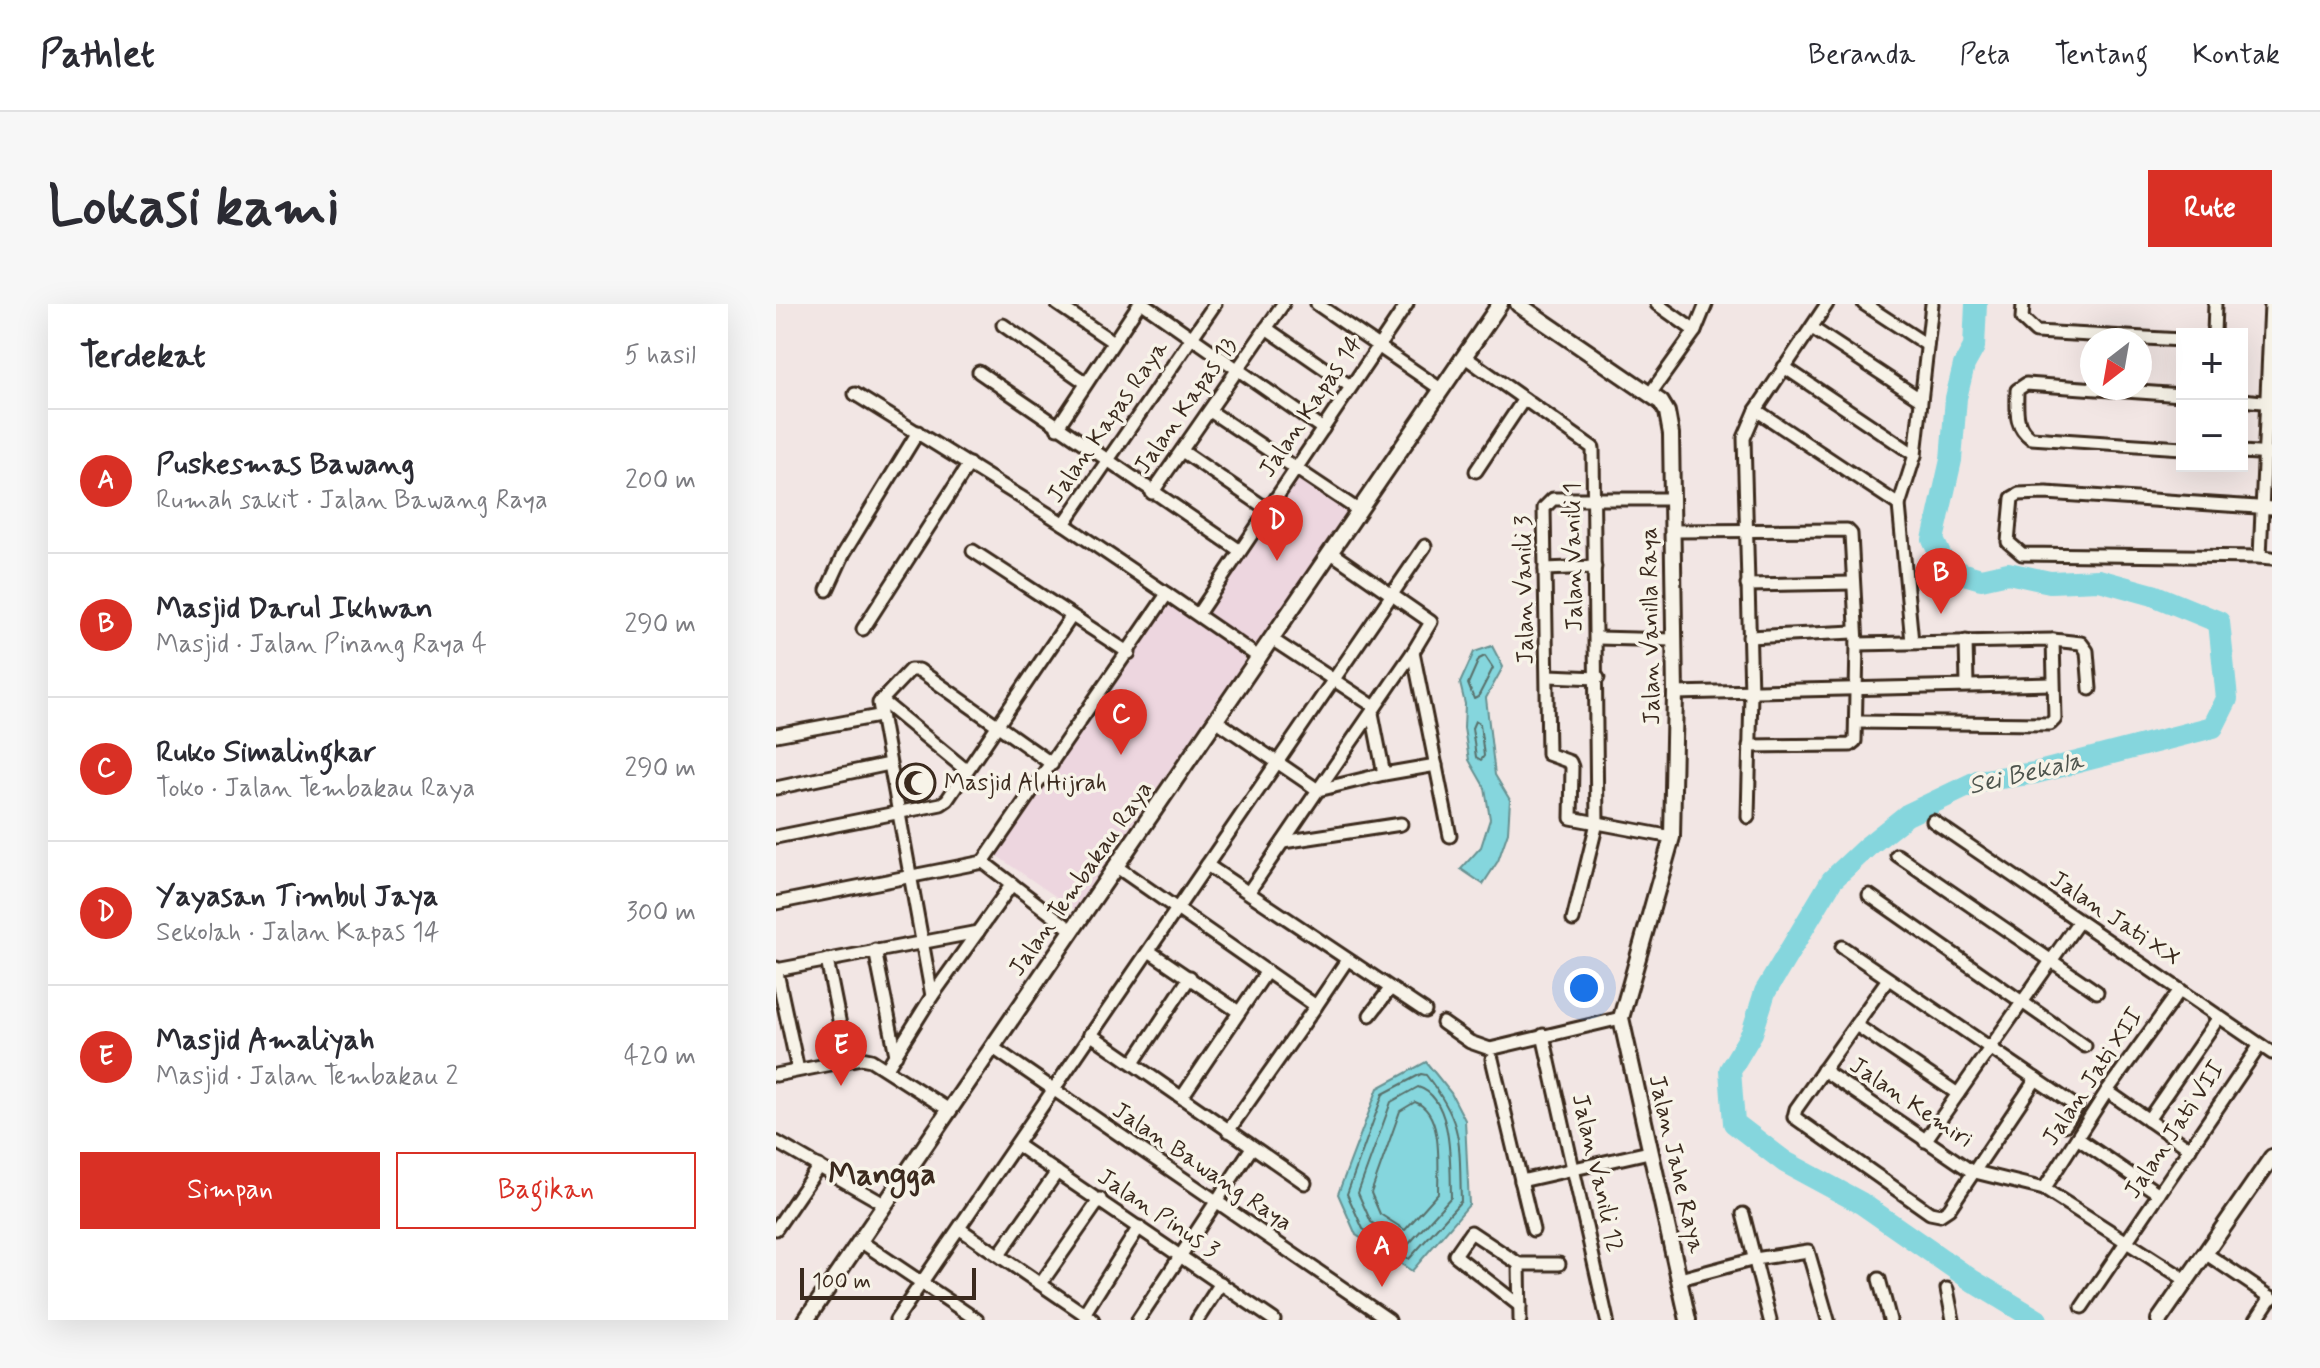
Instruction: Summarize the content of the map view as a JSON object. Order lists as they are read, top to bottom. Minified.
{"streets":{"street":["Jalan Kapas 13","Jalan Kapas 14","Jalan Kapas Raya","Jalan Vanili 1","Jalan Vanili 3","Jalan Vanilla Raya","Jalan Tembakau Raya","Jalan Jati XX","Jalan Jati XII","Jalan Kemiri","Jalan Jati VII","Jalan Jahe Raya","Jalan Bawang Raya","Jalan Vanili 12","Jalan Pinus 3"]},"crossings":[["Jalan Vanili 1","Jalan Vanili 3"],["Jalan Vanili 1","Jalan Tembakau Raya"],["Jalan Vanili 3","Jalan Vanilla Raya"],["Jalan Vanilla Raya","Jalan Jahe Raya"],["Jalan Tembakau Raya","Jalan Bawang Raya"],["Jalan Jati XX","Jalan Jati XII"],["Jalan Jati XX","Jalan Jati VII"],["Jalan Jati XII","Jalan Kemiri"],["Jalan Kemiri","Jalan Jati VII"]],"districts":["Mangga"],"water":["Sei Bekala"],"places":{"mosque":["Masjid Al Hijrah"]},"scale_bar":"100 m","north":"bottom left","page":{"header":"Pathlet","nav":["Beranda","Peta","Tentang","Kontak"],"buttons":["Rute",["Simpan","Bagikan"]],"title":"Lokasi kami","heading":["Terdekat","5 hasil"],"map_buttons":["+","−"],"list":[{"mark":"A","name":"Puskesmas Bawang","note":"Rumah sakit · Jalan Bawang Raya","value":"200 m"},{"mark":"B","name":"Masjid Darul Ikhwan","note":"Masjid · Jalan Pinang Raya 4","value":"290 m"},{"mark":"C","name":"Ruko Simalingkar","note":"Toko · Jalan Tembakau Raya","value":"290 m"},{"mark":"D","name":"Yayasan Timbul Jaya","note":"Sekolah · Jalan Kapas 14","value":"300 m"},{"mark":"E","name":"Masjid Amaliyah","note":"Masjid · Jalan Tembakau 2","value":"420 m"}],"pins":["D","B","C","E","A"],"scale":"100 m"}}
